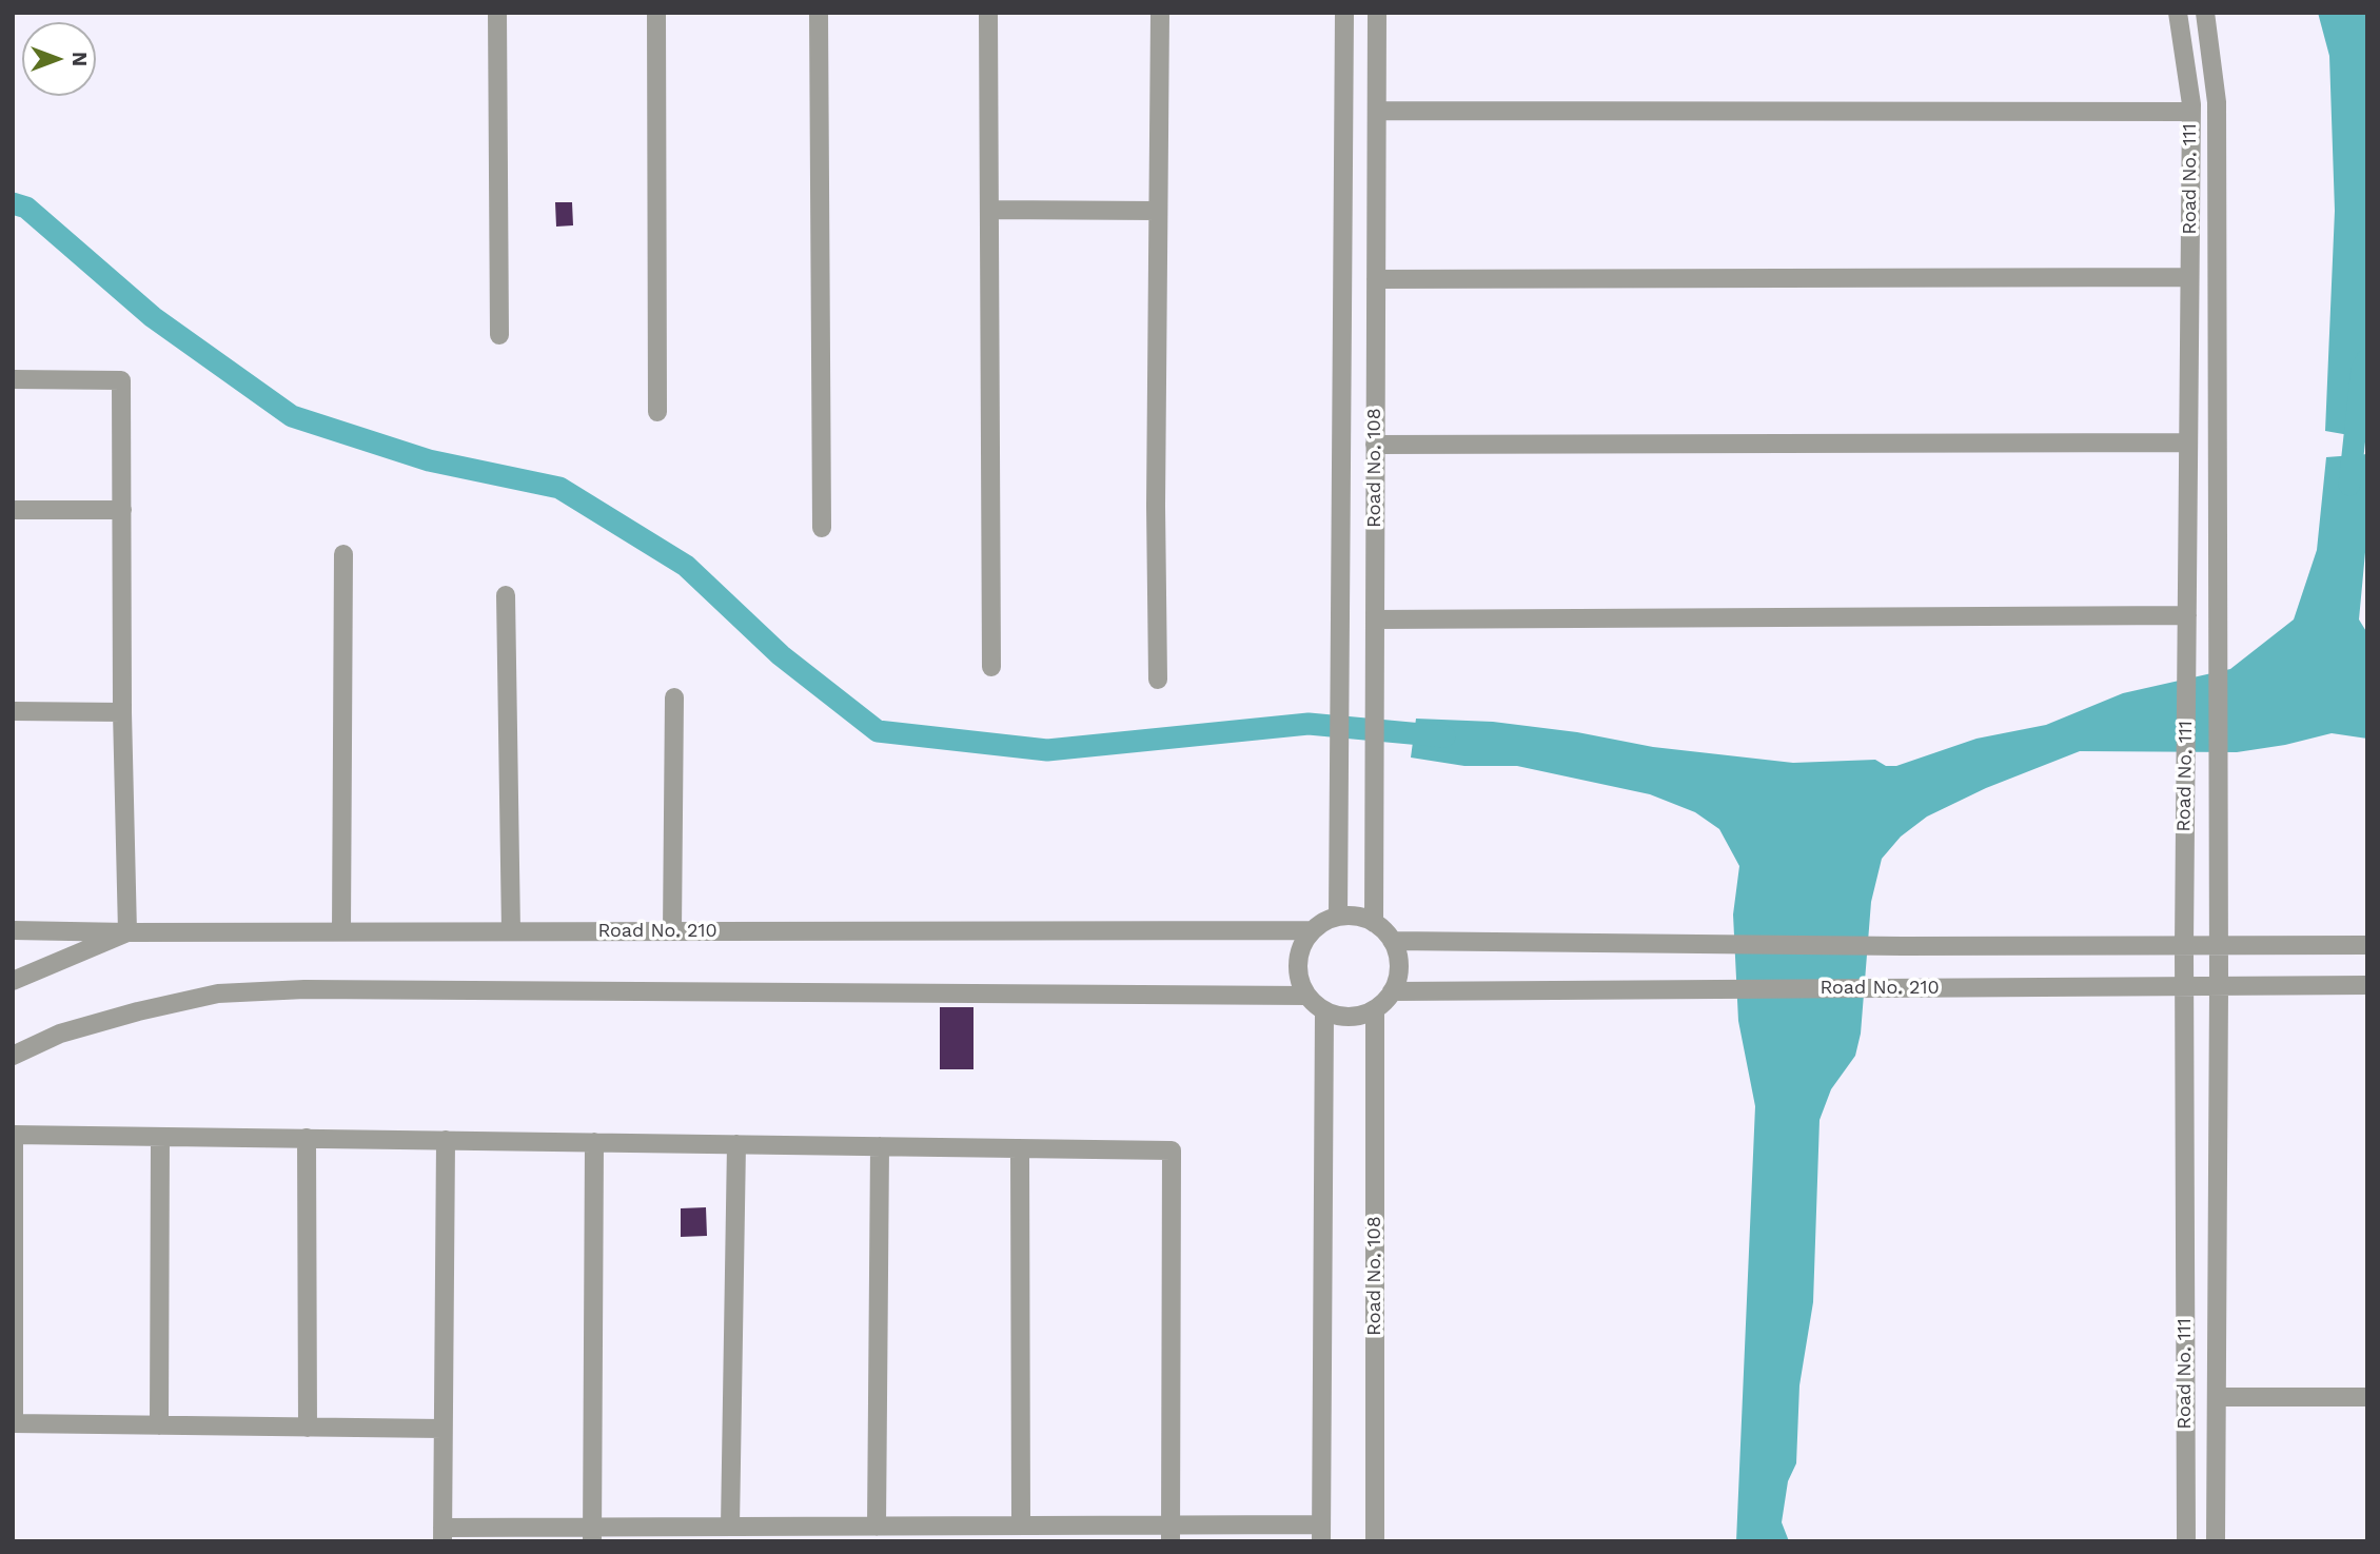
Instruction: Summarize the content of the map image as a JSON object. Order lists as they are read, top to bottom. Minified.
{"streets":{"street":["Road No. 111","Road No. 108","Road No. 210"]},"crossings":[["Road No. 111","Road No. 210"],["Road No. 108","Road No. 210"]],"north":"right"}
